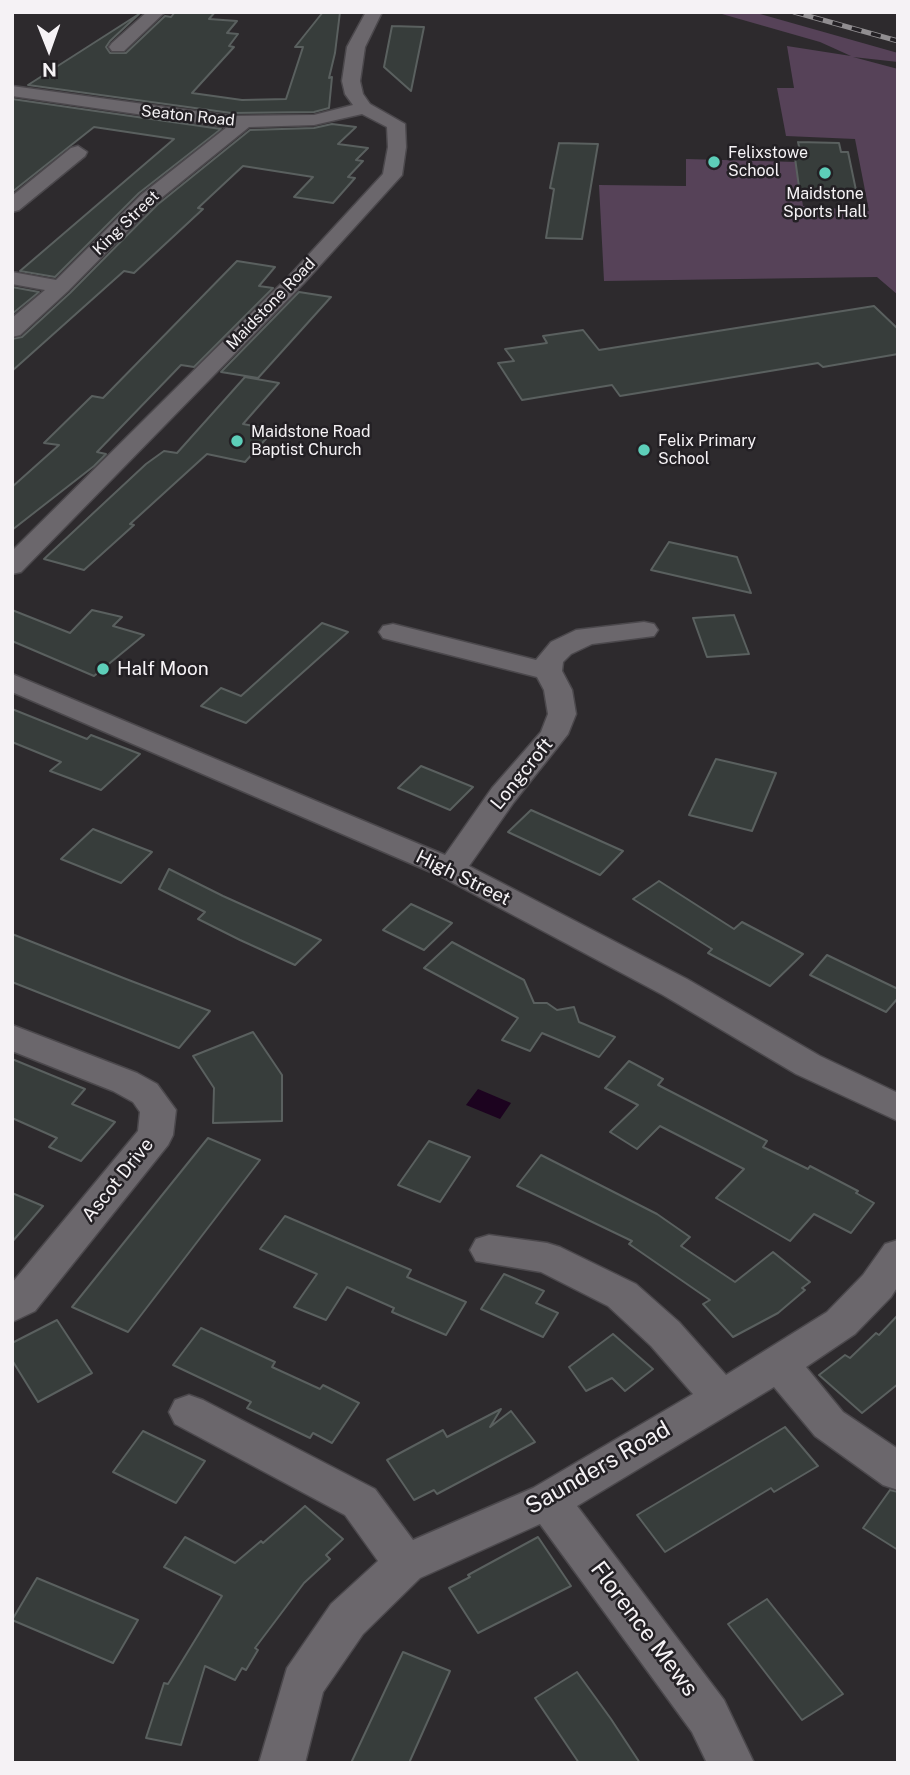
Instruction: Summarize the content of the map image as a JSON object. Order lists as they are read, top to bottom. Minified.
{"streets":{"street":["Seaton Road","King Street","Maidstone Road","Longcroft","High Street","Ascot Drive","Saunders Road","Florence Mews"]},"crossings":[["Seaton Road","King Street"],["Seaton Road","Maidstone Road"],["Longcroft","High Street"],["Saunders Road","Florence Mews"]],"places":["Felixstowe School","Maidstone Sports Hall","Maidstone Road Baptist Church","Felix Primary School","Half Moon"],"north":"bottom"}
